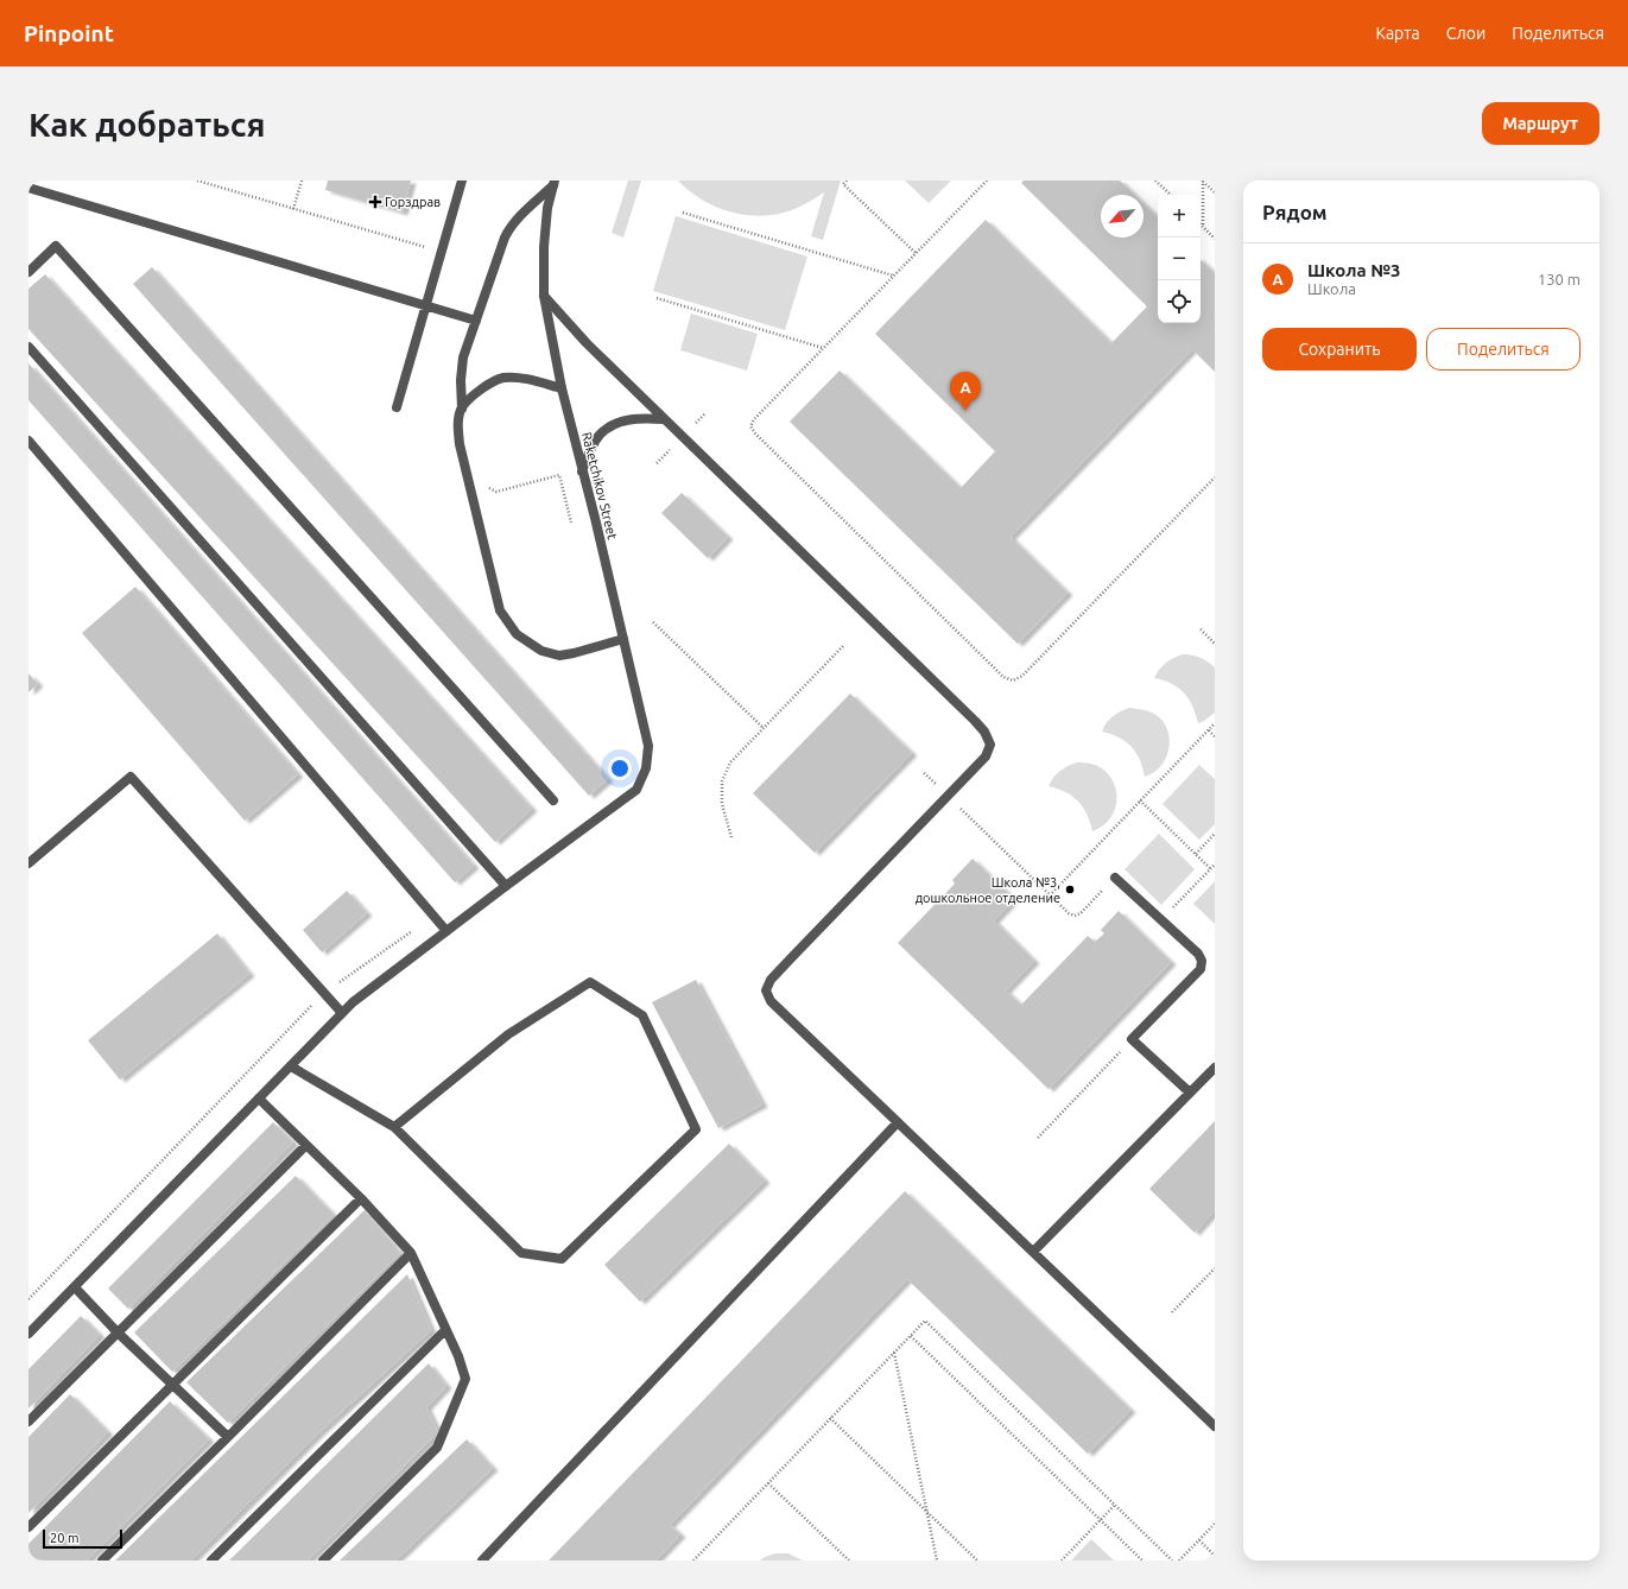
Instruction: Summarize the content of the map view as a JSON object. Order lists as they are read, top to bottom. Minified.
{"streets":{"street":["Raketchikov Street"]},"places":{"health":["Горздрав"],"other":["Школа №3, дошкольное отделение"]},"scale_bar":"20 m","north":"bottom left","page":{"header":"Pinpoint","nav":["Карта","Слои","Поделиться"],"buttons":["Маршрут",["Сохранить","Поделиться"]],"title":"Как добраться","heading":"Рядом","map_buttons":["+","−"],"list":[{"mark":"A","name":"Школа №3","note":"Школа","value":"130 m"}],"pins":"A","scale":"20 m"}}
